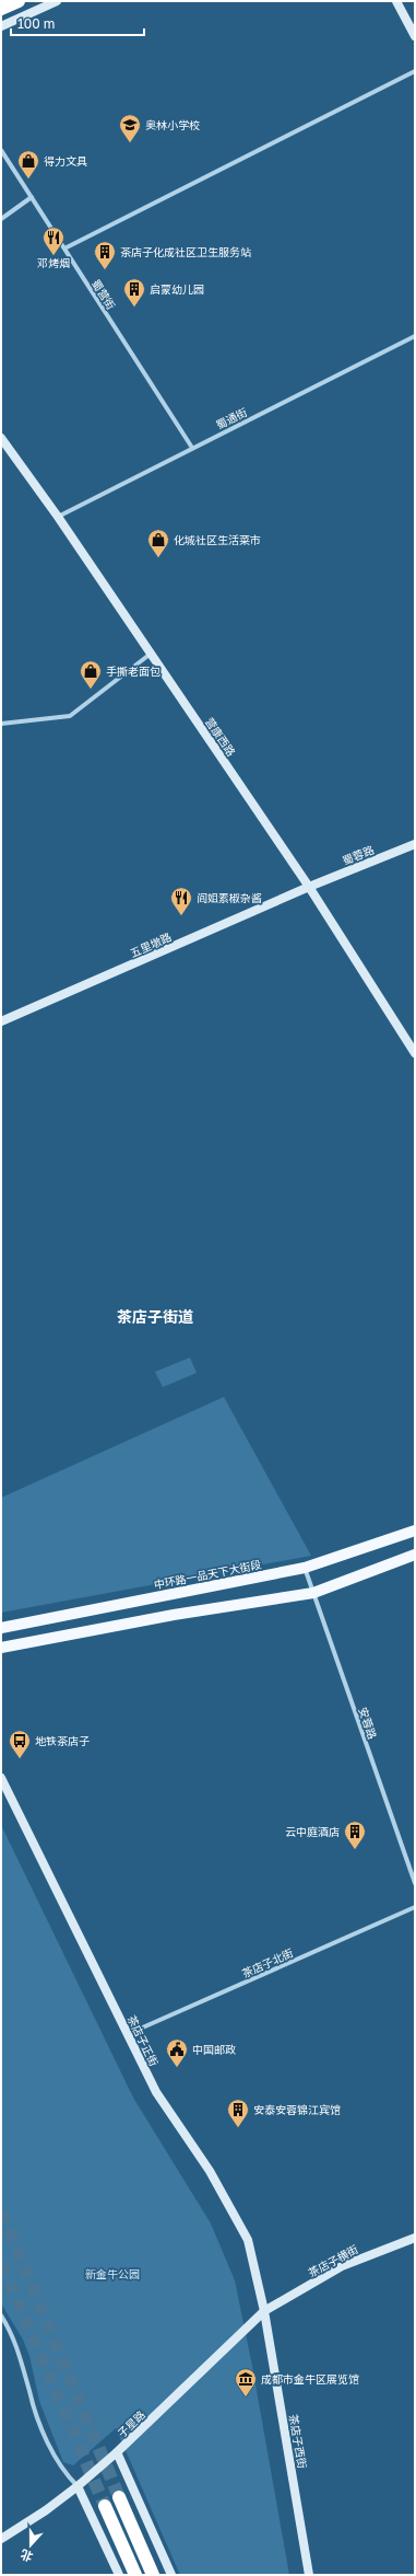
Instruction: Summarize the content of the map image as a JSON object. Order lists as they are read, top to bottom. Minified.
{"streets":{"main road":["中环路一品天下大街段"],"street":["蜀营街","蜀通街","营康西路","蜀蓉路","五里墩路","安蓉路","茶店子北街","茶店子正街","茶店子横街","子星路","茶店子西街"]},"crossings":[["蜀营街","蜀通街"],["蜀通街","营康西路"],["营康西路","蜀蓉路"],["营康西路","五里墩路"],["蜀蓉路","五里墩路"],["中环路一品天下大街段","安蓉路"],["茶店子北街","茶店子正街"],["茶店子正街","茶店子横街"],["茶店子正街","子星路"],["茶店子正街","茶店子西街"],["茶店子横街","子星路"],["茶店子横街","茶店子西街"],["子星路","茶店子西街"]],"districts":["茶店子街道"],"parks":["新金牛公园"],"places":{"school or university":["奥林小学校"],"shop":["得力文具","化城社区生活菜市","手撕老面包"],"restaurant":["邓烤烟","阎姐素椒杂酱"],"building":["茶店子化成社区卫生服务站","启蒙幼儿园","云中庭酒店","安泰安蓉锦江宾馆"],"bus stop":["地铁茶店子"],"public building":["中国邮政"],"museum":["成都市金牛区展览馆"]},"scale_bar":"100 m","north":"bottom"}
